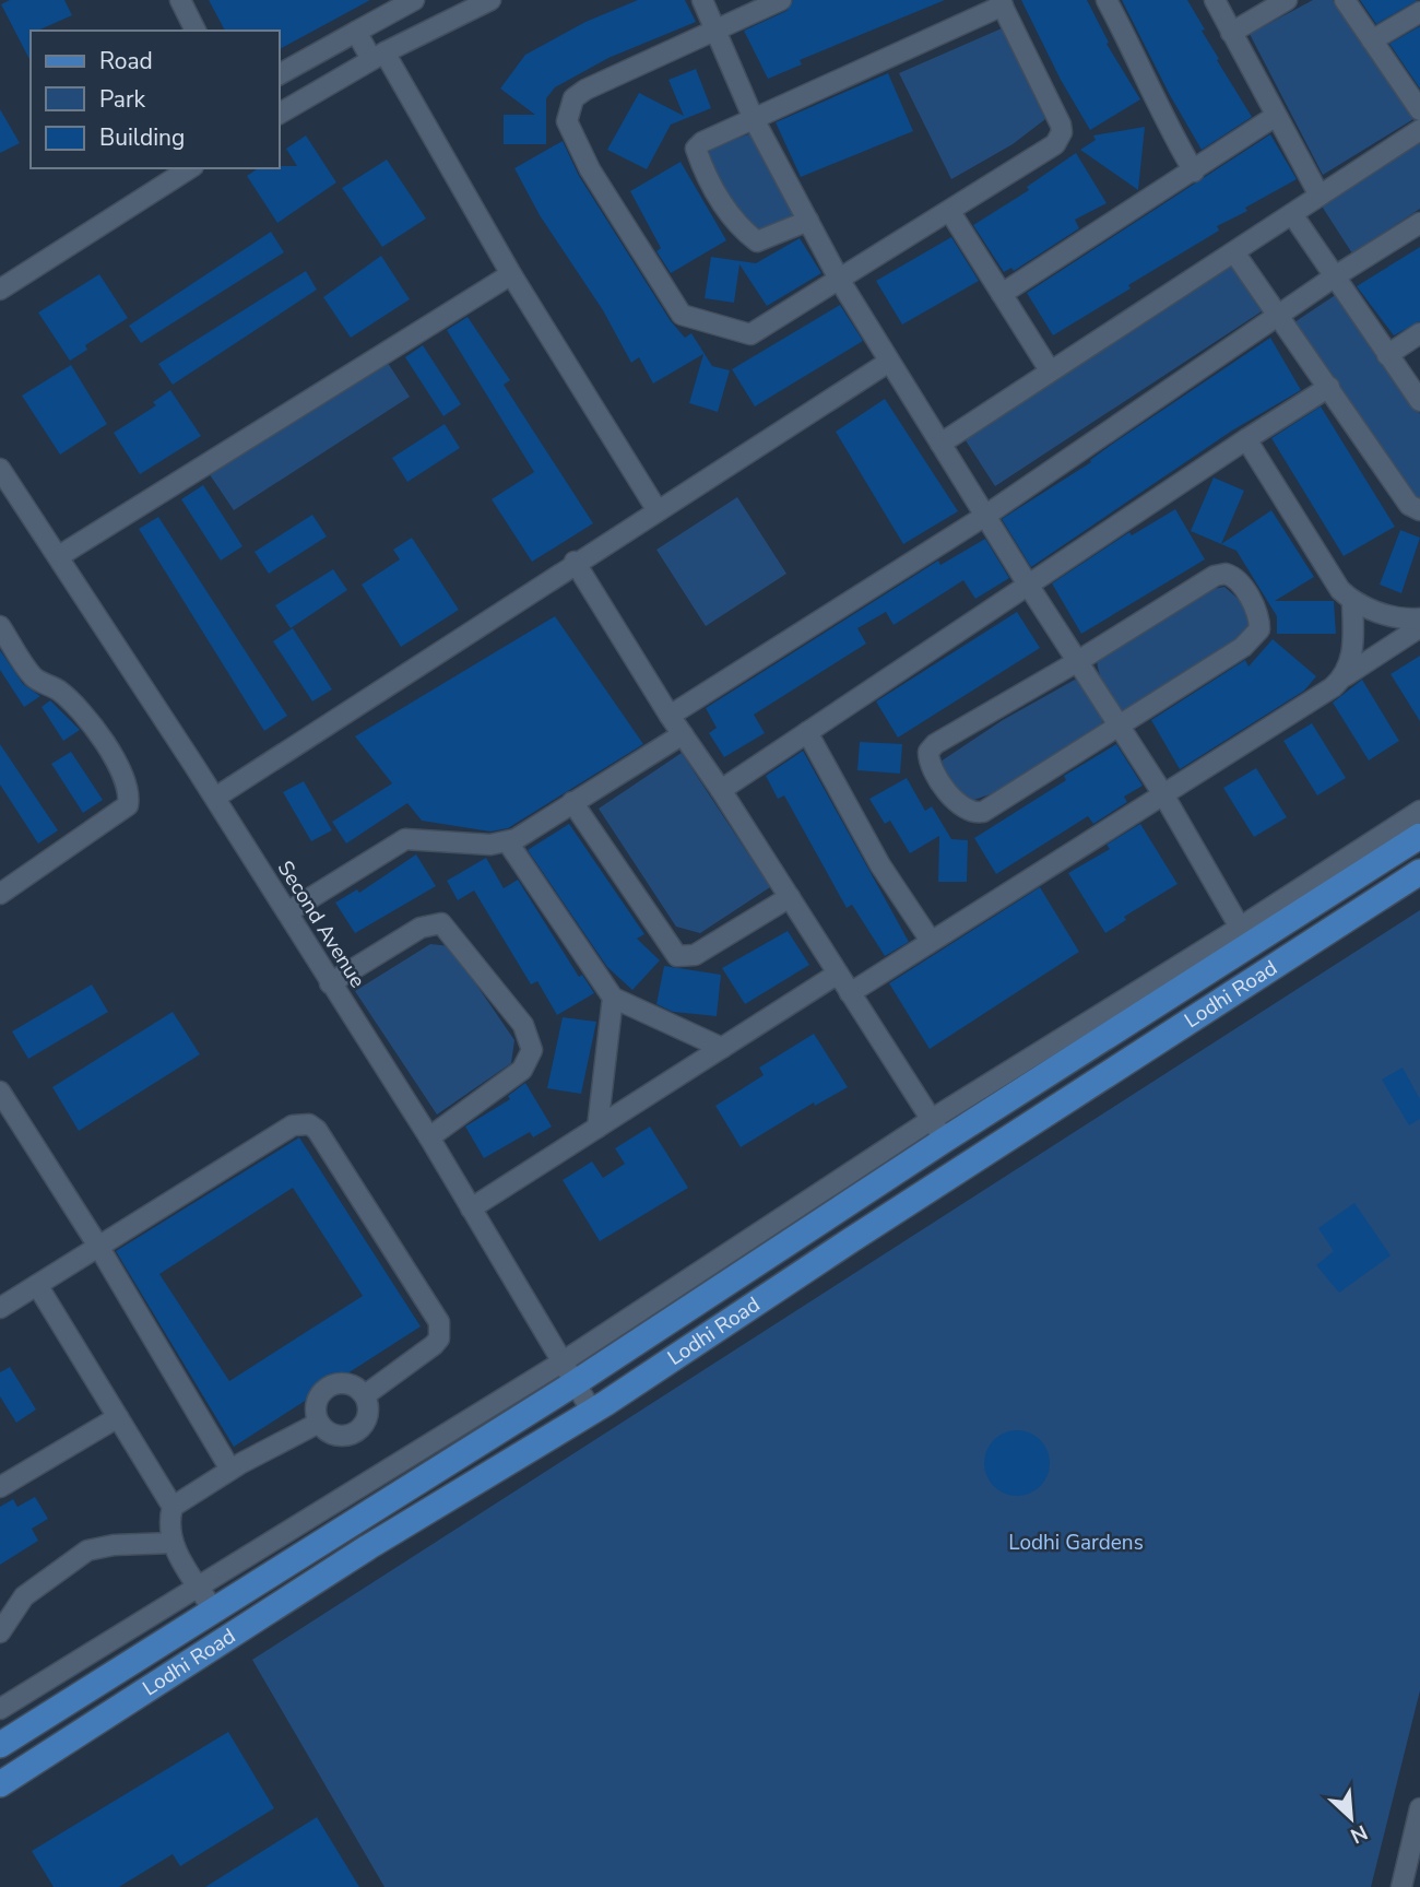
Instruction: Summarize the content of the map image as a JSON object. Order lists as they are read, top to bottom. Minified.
{"streets":{"main road":["Lodhi Road"],"street":["Second Avenue"]},"crossings":[["Second Avenue","Lodhi Road"]],"parks":["Lodhi Gardens"],"legend":["Road","Park","Building"],"north":"bottom right"}
